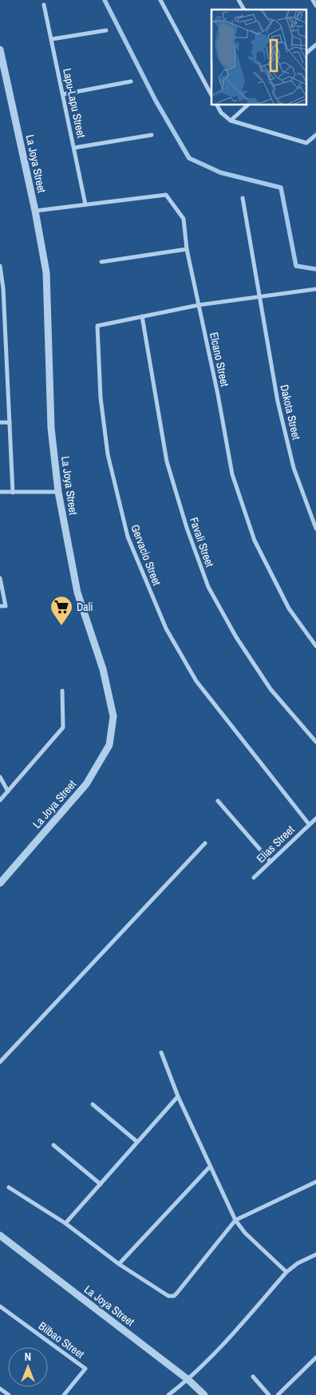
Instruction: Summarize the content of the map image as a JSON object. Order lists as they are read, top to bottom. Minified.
{"streets":{"street":["Lapu-Lapu Street","La Joya Street","Elcano Street","Dakota Street","Favali Street","Gervacio Street","Elias Street","Bilbao Street"]},"crossings":[["Lapu-Lapu Street","Elcano Street"],["La Joya Street","Elcano Street"],["Elcano Street","Gervacio Street"],["Dakota Street","Gervacio Street"],["Favali Street","Gervacio Street"],["Gervacio Street","Elias Street"]],"places":{"supermarket":["Dali"]},"north":"top"}
